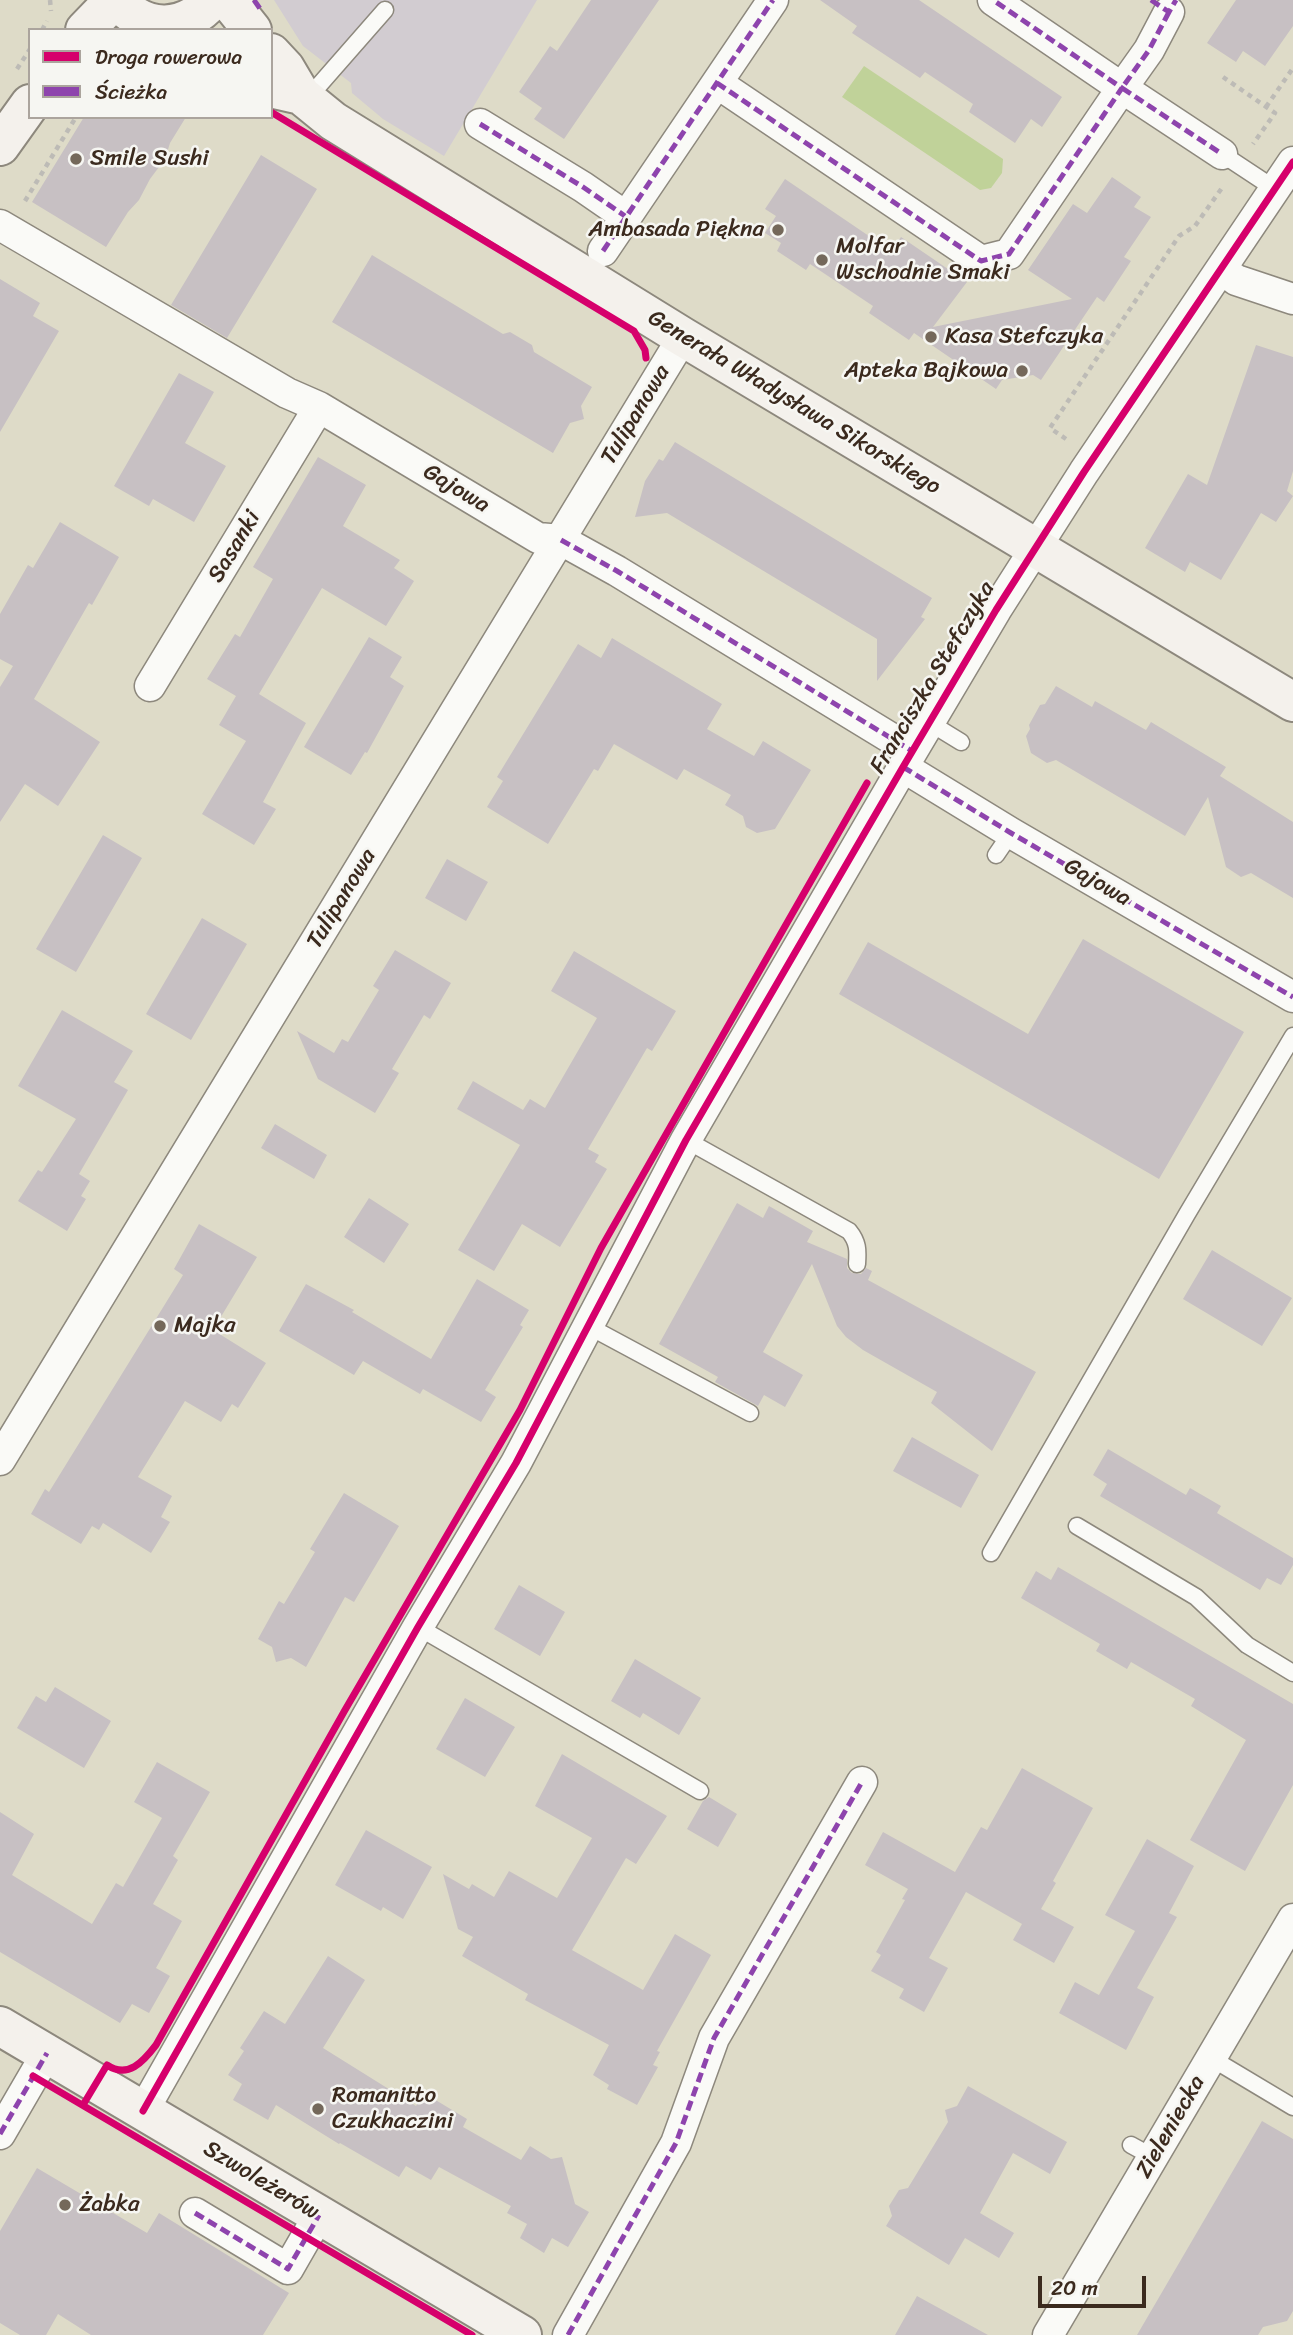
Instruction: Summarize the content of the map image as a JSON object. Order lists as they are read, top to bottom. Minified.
{"streets":{"street":["Generała Władysława Sikorskiego","Tulipanowa","Gajowa","Sasanki","Franciszka Stefczyka","Zieleniecka","Szwoleżerów"]},"crossings":[["Generała Władysława Sikorskiego","Tulipanowa"],["Generała Władysława Sikorskiego","Franciszka Stefczyka"],["Tulipanowa","Gajowa"],["Gajowa","Sasanki"],["Gajowa","Franciszka Stefczyka"],["Franciszka Stefczyka","Szwoleżerów"]],"places":["Smile Sushi","Ambasada Piękna","Molfar Wschodnie Smaki","Kasa Stefczyka","Apteka Bajkowa","Majka","Romanitto Czukhaczini","Żabka"],"legend":["Droga rowerowa","Ścieżka"],"scale_bar":"20 m"}
